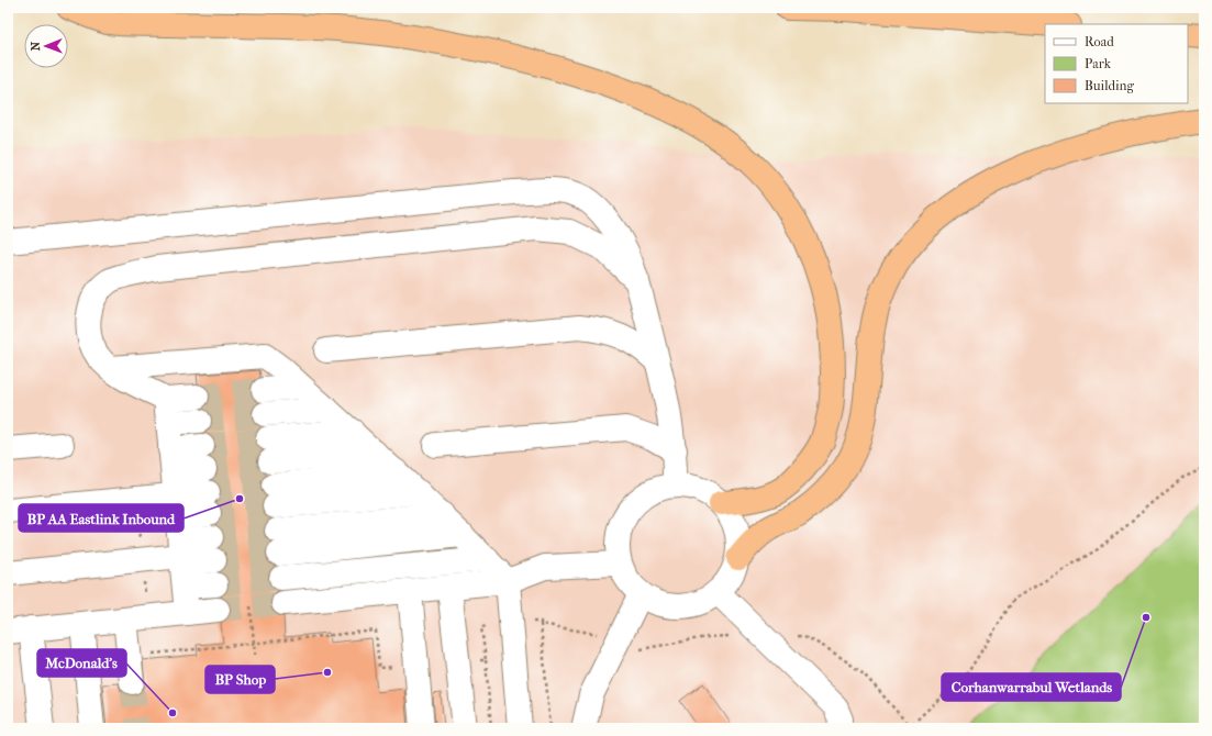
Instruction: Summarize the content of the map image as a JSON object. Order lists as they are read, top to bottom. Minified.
{"places":["BP AA Eastlink Inbound","Corhanwarrabul Wetlands","BP Shop","McDonald's"],"legend":["Road","Park","Building"],"north":"left"}
